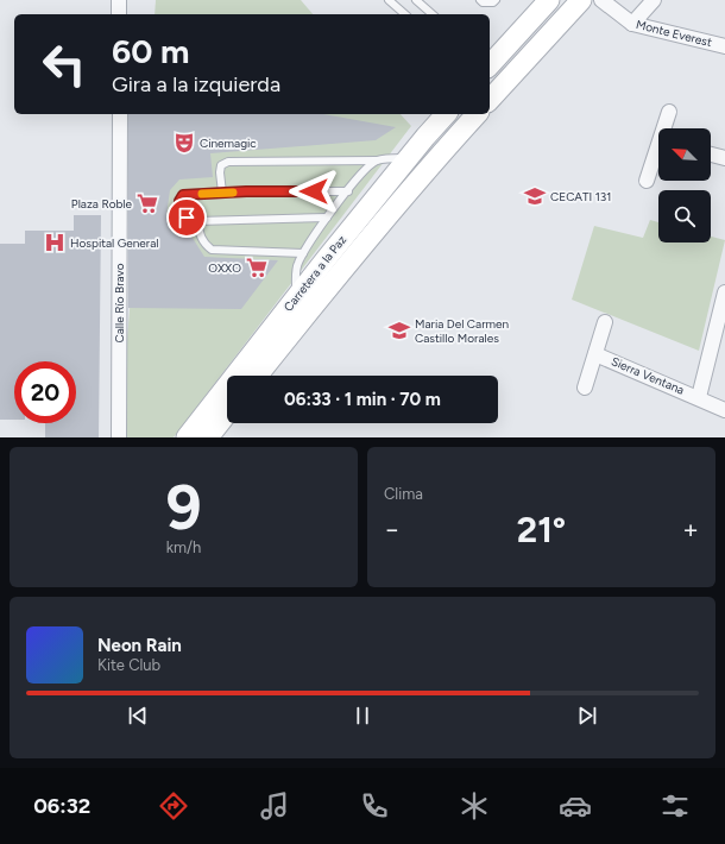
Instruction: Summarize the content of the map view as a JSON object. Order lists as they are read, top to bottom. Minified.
{"streets":{"main road":["Carretera a la Paz"],"street":["Monte Everest","Calle Río Bravo","Sierra Ventana"]},"places":{"theatre":["Cinemagic"],"school or university":["CECATI 131","Maria Del Carmen Castillo Morales"],"supermarket":["Plaza Roble","OXXO"],"hospital":["Hospital General"]},"north":"top left","page":{"turn":["60 m","Gira a la izquierda"],"limit":"20","trip":"06:33 · 1 min · 70 m","tile":[["9","km/h"],"Clima"],"heat":["−","21°","+"],"song":["Neon Rain","Kite Club"],"tabs":"06:32"}}
